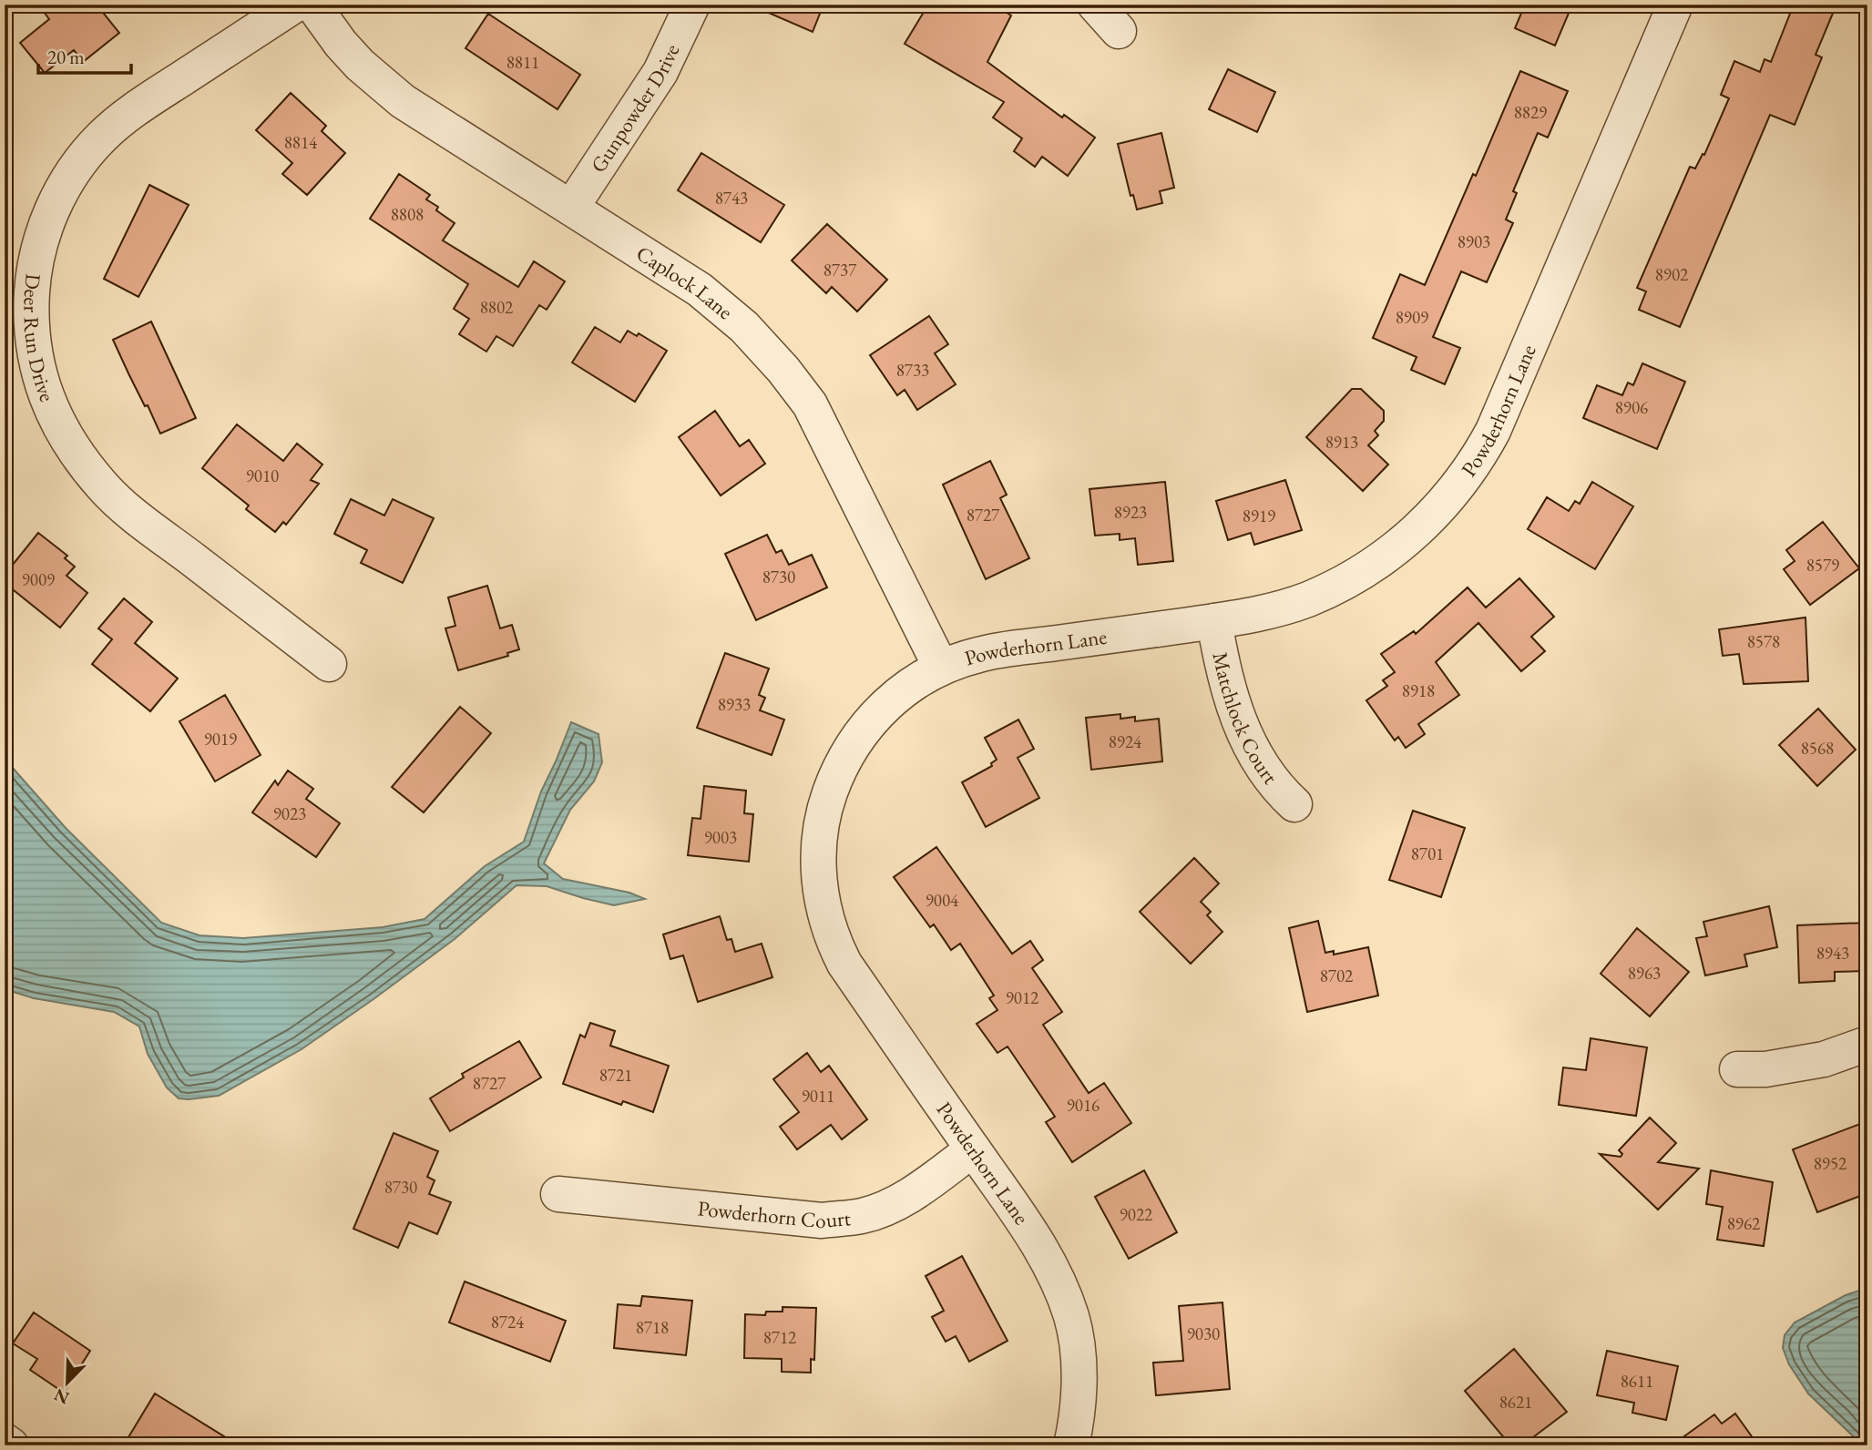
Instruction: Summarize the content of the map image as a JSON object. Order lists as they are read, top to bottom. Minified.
{"streets":{"street":["Gunpowder Drive","Caplock Lane","Deer Run Drive","Powderhorn Lane","Matchlock Court","Powderhorn Court"]},"crossings":[["Gunpowder Drive","Caplock Lane"],["Caplock Lane","Powderhorn Lane"],["Powderhorn Lane","Matchlock Court"],["Powderhorn Lane","Powderhorn Court"]],"house_numbers":["8811","8829","8814","8743","8808","8903","8737","8902","8802","8909","8733","8906","8913","9010","8923","8727","8919","8579","8730","9009","8578","8918","8933","9019","8924","8568","9023","9003","8701","9004","8943","8963","8702","9012","8721","8727","9011","9016","8952","8730","9022","8962","8724","8718","9030","8712","8611","8621"],"scale_bar":"20 m","north":"bottom left"}
